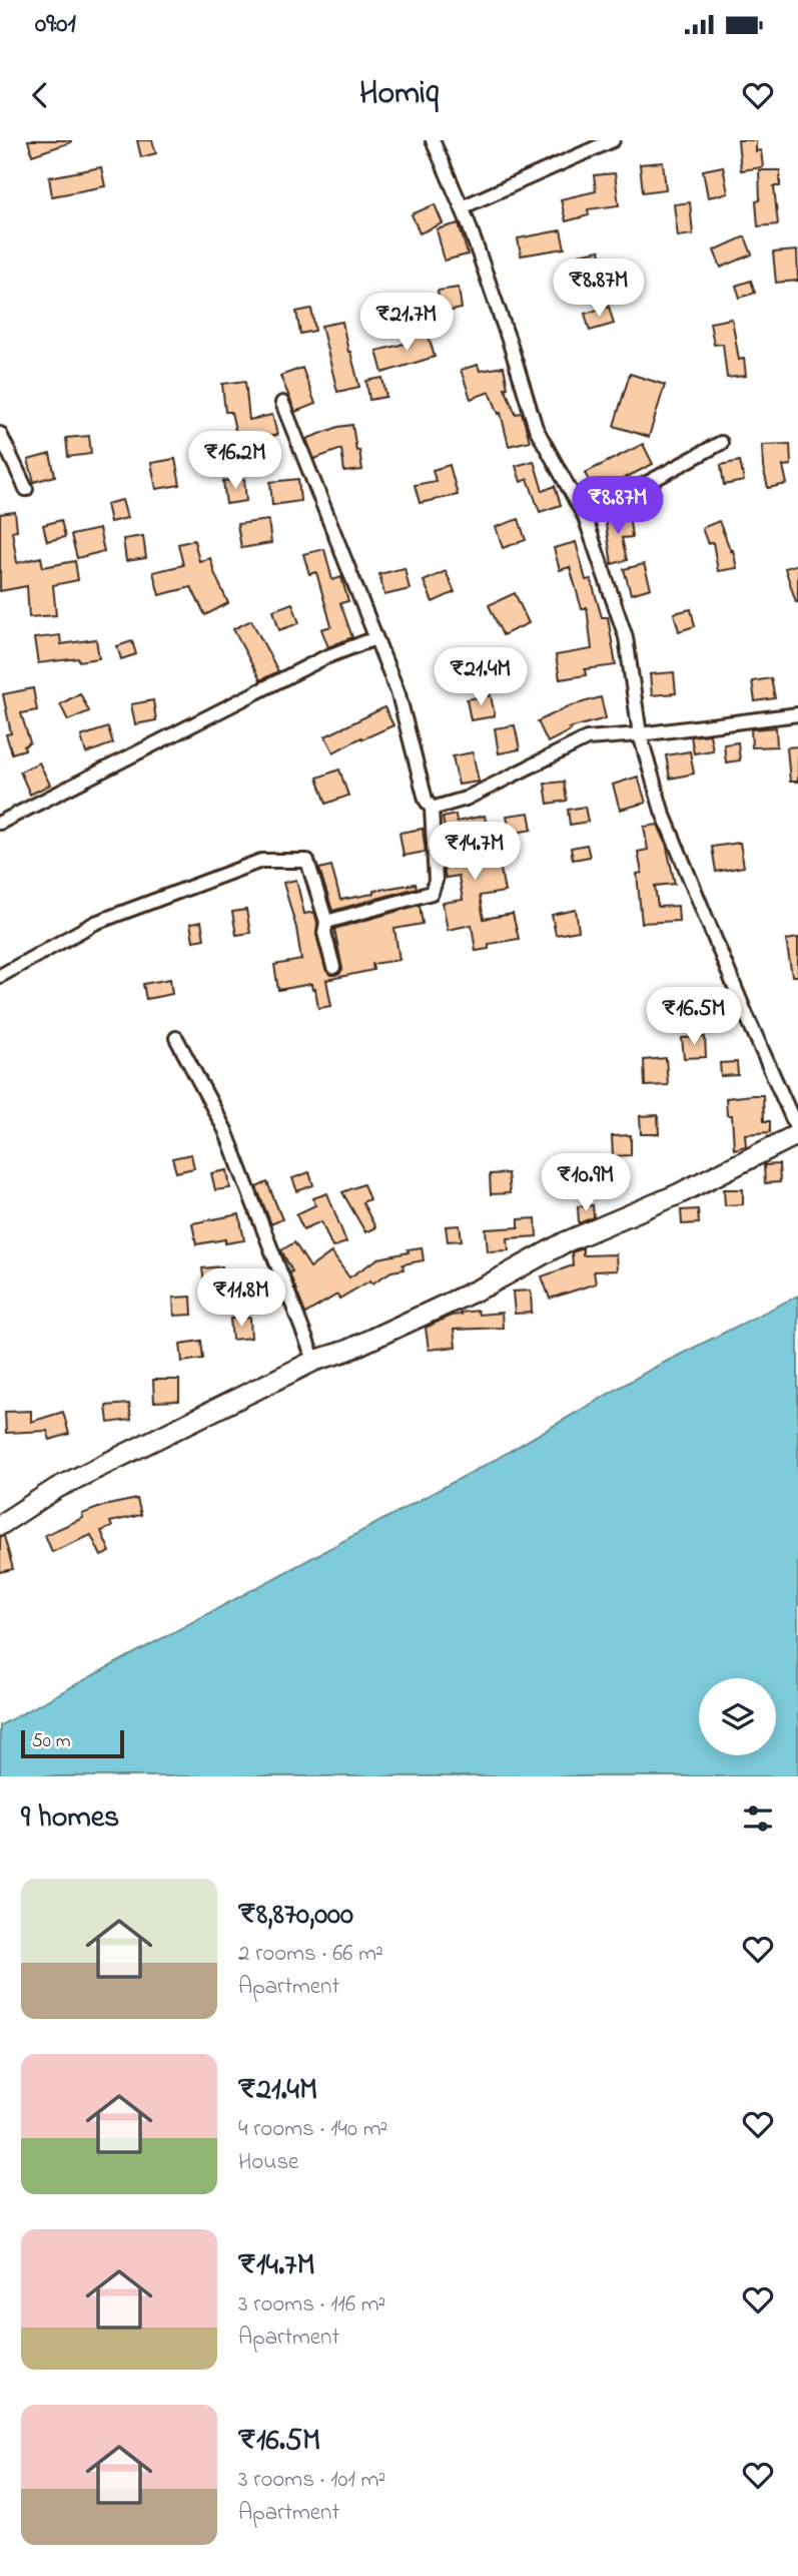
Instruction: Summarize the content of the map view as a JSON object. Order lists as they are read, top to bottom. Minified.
{"scale_bar":"50 m","page":{"status":"09:01","header":"Homiq","price":["₹8.87M","₹21.7M","₹16.2M","₹8.87M","₹21.4M","₹14.7M","₹16.5M","₹10.9M","₹11.8M"],"scale":"50 m","heading":"9 homes","list":[{"name":"₹8,870,000","note":"2 rooms · 66 m² · Apartment"},{"name":"₹21.4M","note":"4 rooms · 140 m² · House"},{"name":"₹14.7M","note":"3 rooms · 116 m² · Apartment"},{"name":"₹16.5M","note":"3 rooms · 101 m² · Apartment"}]}}
